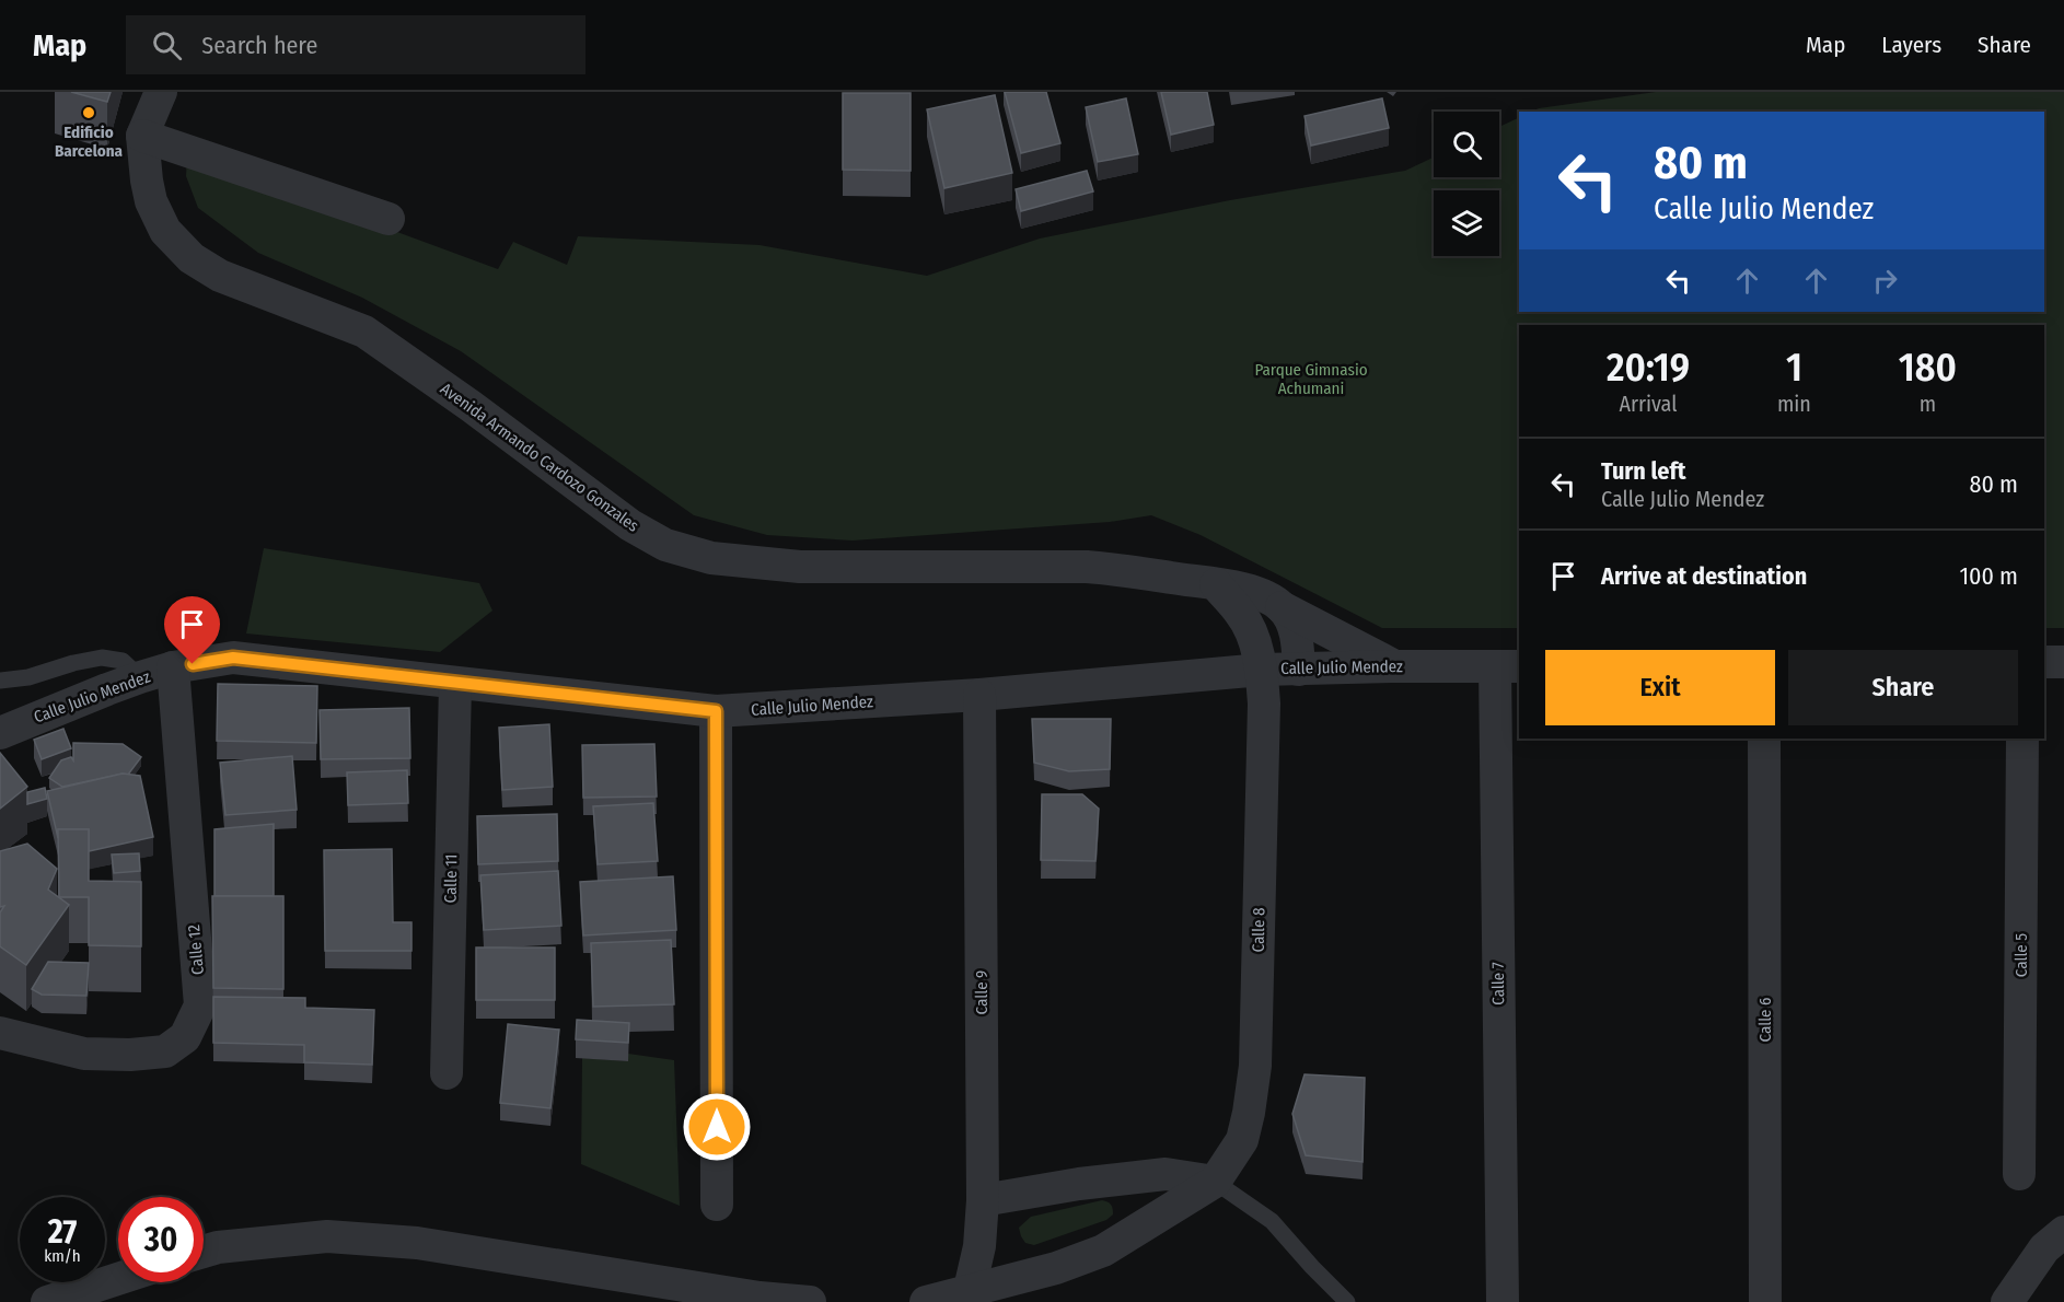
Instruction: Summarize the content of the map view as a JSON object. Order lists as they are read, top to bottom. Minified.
{"streets":{"street":["Avenida Armando Cardozo Gonzales","Calle Julio Mendez","Calle 11","Calle 8","Calle 12","Calle 5","Calle 7","Calle 9","Calle 6"]},"crossings":[["Avenida Armando Cardozo Gonzales","Calle Julio Mendez"],["Calle Julio Mendez","Calle 11"],["Calle Julio Mendez","Calle 8"],["Calle Julio Mendez","Calle 12"],["Calle Julio Mendez","Calle 7"],["Calle Julio Mendez","Calle 9"]],"parks":["Parque Gimnasio Achumani"],"places":["Edificio Barcelona"],"page":{"header":"Map","search":"Search here","nav":["Map","Layers","Share"],"turn":["80 m","Calle Julio Mendez"],"eta":["20:19","Arrival","1","min","180","m"],"list":[{"name":"Turn left","note":"Calle Julio Mendez","value":"80 m"},{"name":"Arrive at destination","value":"100 m"}],"buttons":["Exit","Share"],"speed":"27 km/h","limit":"30"}}
